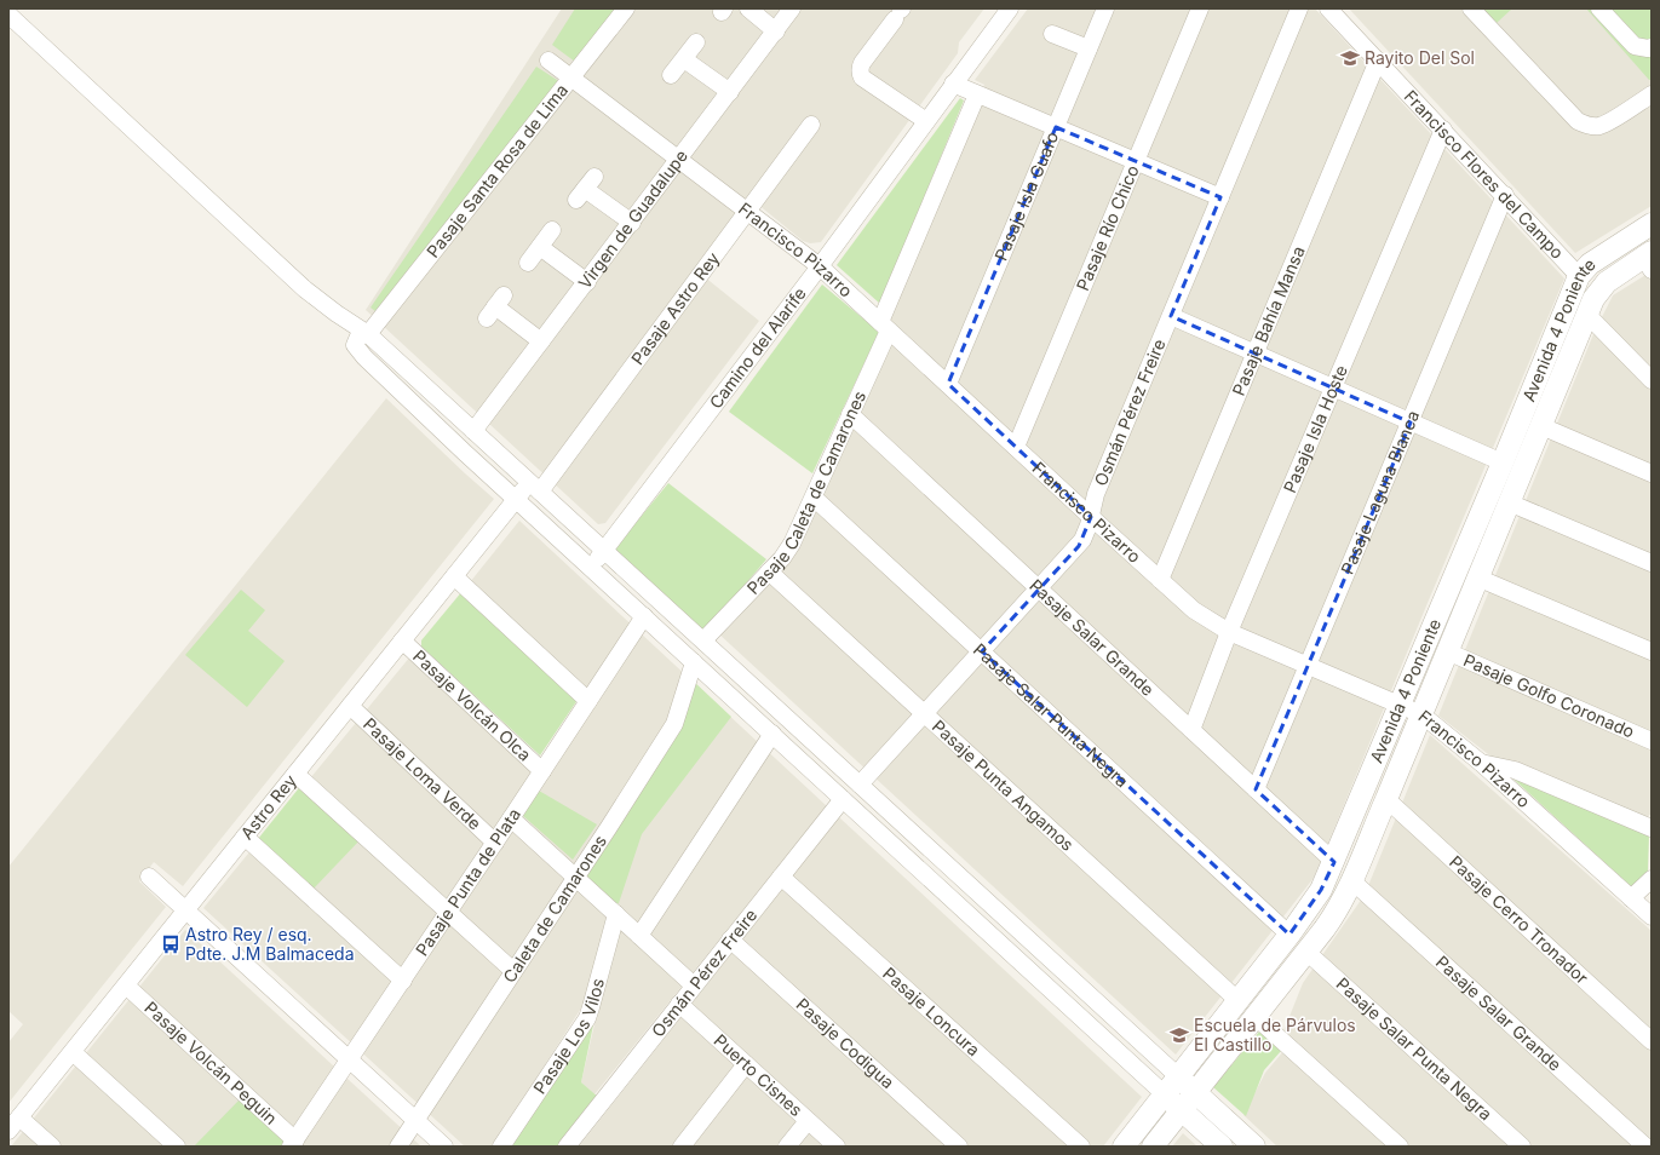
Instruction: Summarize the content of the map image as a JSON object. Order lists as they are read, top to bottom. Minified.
{"streets":{"street":["Pasaje Santa Rosa de Lima","Francisco Flores del Campo","Pasaje Isla Guafo","Virgen de Guadalupe","Pasaje Río Chico","Francisco Pizarro","Pasaje Astro Rey","Pasaje Bahía Mansa","Avenida 4 Poniente","Camino del Alarife","Osmán Pérez Freire","Pasaje Isla Hoste","Pasaje Caleta de Camarones","Pasaje Laguna Blanca","Pasaje Salar Grande","Pasaje Golfo Coronado","Pasaje Volcán Olca","Pasaje Salar Punta Negra","Pasaje Loma Verde","Pasaje Punta Angamos","Astro Rey","Pasaje Punta de Plata","Caleta de Camarones","Pasaje Cerro Tronador","Pasaje Loncura","Pasaje Los Vilos","Pasaje Codigua","Pasaje Volcán Peguin","Puerto Cisnes"]},"crossings":[["Pasaje Santa Rosa de Lima","Francisco Pizarro"],["Pasaje Santa Rosa de Lima","Astro Rey"],["Francisco Flores del Campo","Pasaje Bahía Mansa"],["Francisco Flores del Campo","Avenida 4 Poniente"],["Francisco Flores del Campo","Pasaje Isla Hoste"],["Francisco Flores del Campo","Pasaje Laguna Blanca"],["Pasaje Isla Guafo","Francisco Pizarro"],["Virgen de Guadalupe","Francisco Pizarro"],["Pasaje Río Chico","Francisco Pizarro"],["Francisco Pizarro","Pasaje Astro Rey"],["Francisco Pizarro","Pasaje Bahía Mansa"],["Francisco Pizarro","Avenida 4 Poniente"],["Francisco Pizarro","Camino del Alarife"],["Francisco Pizarro","Osmán Pérez Freire"],["Francisco Pizarro","Pasaje Isla Hoste"],["Francisco Pizarro","Pasaje Caleta de Camarones"],["Francisco Pizarro","Pasaje Laguna Blanca"],["Pasaje Astro Rey","Astro Rey"],["Avenida 4 Poniente","Pasaje Salar Grande"],["Avenida 4 Poniente","Pasaje Golfo Coronado"],["Avenida 4 Poniente","Pasaje Salar Punta Negra"],["Avenida 4 Poniente","Pasaje Punta Angamos"],["Avenida 4 Poniente","Pasaje Cerro Tronador"],["Osmán Pérez Freire","Pasaje Salar Grande"],["Osmán Pérez Freire","Pasaje Salar Punta Negra"],["Osmán Pérez Freire","Pasaje Punta Angamos"],["Osmán Pérez Freire","Pasaje Loncura"],["Osmán Pérez Freire","Pasaje Codigua"],["Osmán Pérez Freire","Puerto Cisnes"],["Pasaje Isla Hoste","Pasaje Salar Grande"],["Pasaje Caleta de Camarones","Pasaje Salar Grande"],["Pasaje Caleta de Camarones","Pasaje Salar Punta Negra"],["Pasaje Caleta de Camarones","Pasaje Punta Angamos"],["Pasaje Laguna Blanca","Pasaje Salar Grande"],["Pasaje Volcán Olca","Astro Rey"],["Pasaje Volcán Olca","Pasaje Punta de Plata"],["Pasaje Loma Verde","Astro Rey"],["Pasaje Loma Verde","Pasaje Punta de Plata"],["Astro Rey","Pasaje Volcán Peguin"],["Pasaje Punta de Plata","Pasaje Volcán Peguin"]],"places":{"school or university":["Rayito Del Sol","Escuela de Párvulos El Castillo"],"bus stop":["Astro Rey / esq. Pdte. J.M Balmaceda"]}}
